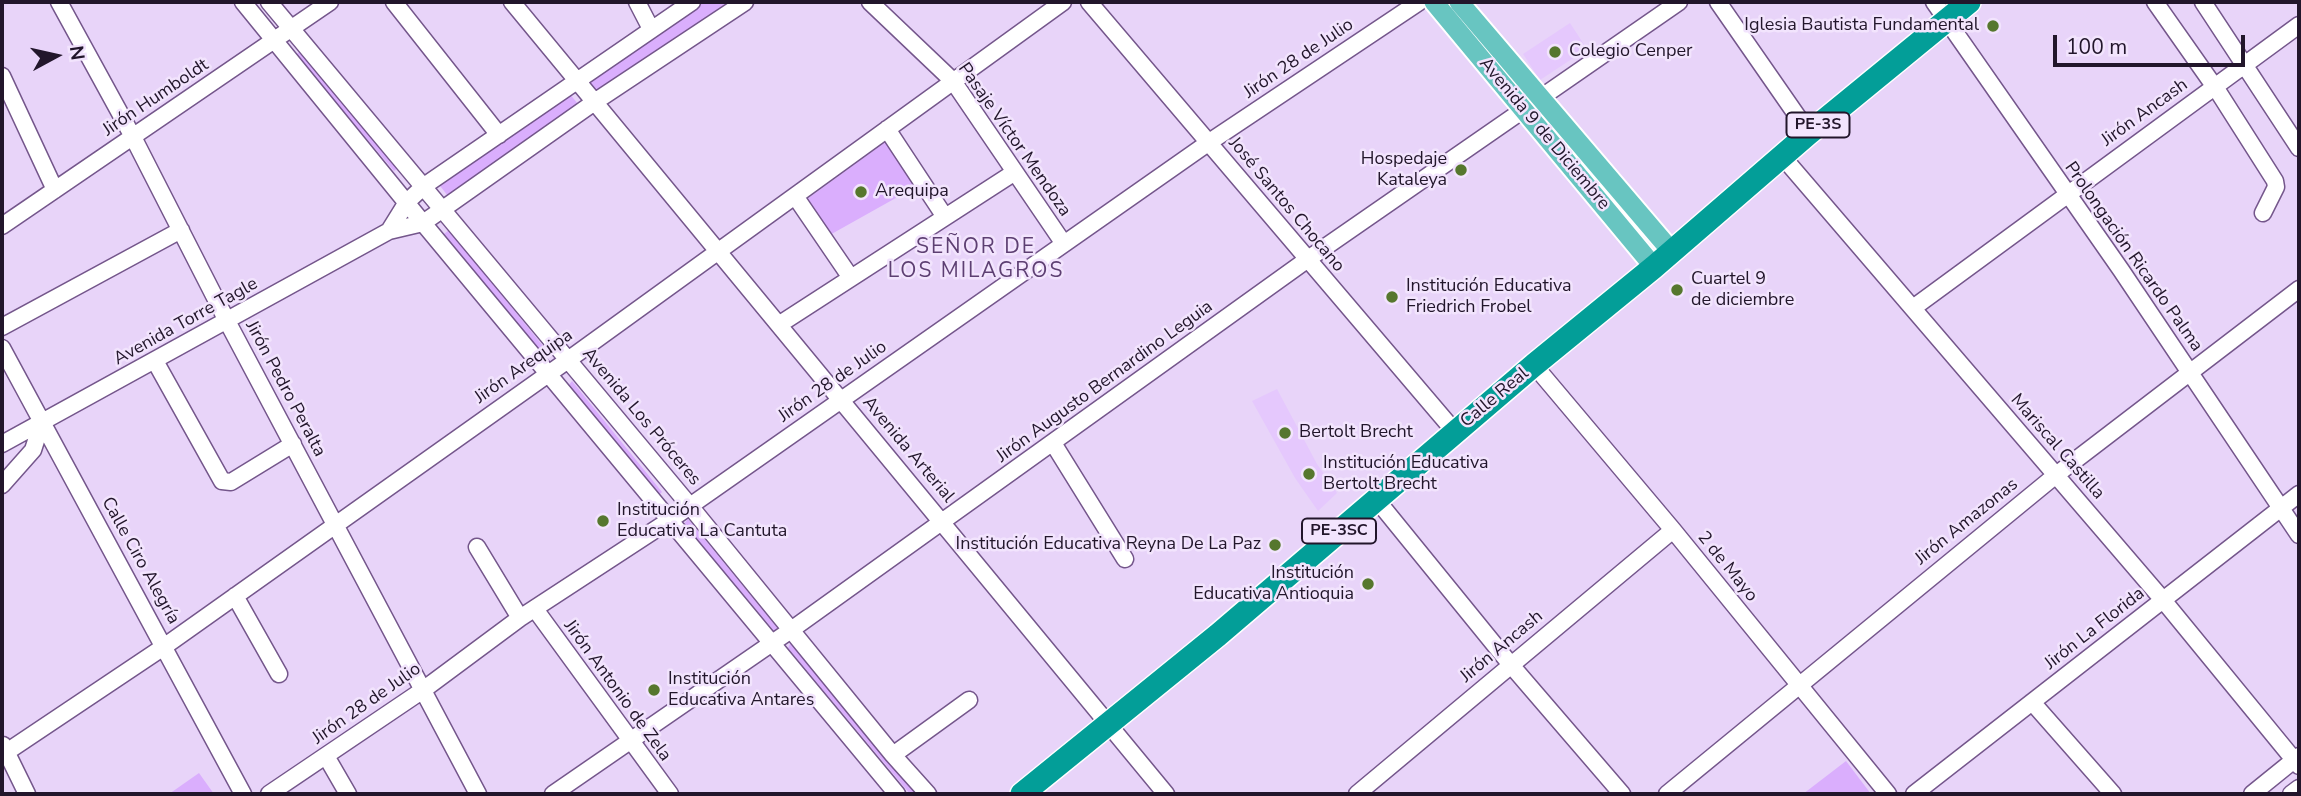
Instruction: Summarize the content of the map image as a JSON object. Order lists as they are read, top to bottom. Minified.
{"streets":{"highway":["PE-3S","Calle Real","PE-3SC"],"main road":["Avenida 9 de Diciembre"],"street":["Jirón 28 de Julio","Jirón Humboldt","Jirón Ancash","Pasaje Víctor Mendoza","José Santos Chocano","Prolongación Ricardo Palma","Avenida Torre Tagle","Jirón Arequipa","Jirón Augusto Bernardino Leguia","Jirón Pedro Peralta","Avenida Los Próceres","Mariscal Castilla","Avenida Arterial","Jirón Amazonas","Calle Ciro Alegría","2 de Mayo","Jirón La Florida","Jirón Antonio de Zela"]},"crossings":[["Jirón 28 de Julio","Pasaje Víctor Mendoza"],["Jirón 28 de Julio","José Santos Chocano"],["Jirón 28 de Julio","Jirón Pedro Peralta"],["Jirón 28 de Julio","Avenida Los Próceres"],["Jirón 28 de Julio","Avenida Arterial"],["Jirón 28 de Julio","Jirón Antonio de Zela"],["Jirón Humboldt","Jirón Pedro Peralta"],["Jirón Humboldt","Avenida Los Próceres"],["Jirón Ancash","Prolongación Ricardo Palma"],["Jirón Ancash","Mariscal Castilla"],["Jirón Ancash","2 de Mayo"],["Avenida 9 de Diciembre","Jirón Augusto Bernardino Leguia"],["Avenida 9 de Diciembre","Calle Real"],["Pasaje Víctor Mendoza","Jirón Arequipa"],["José Santos Chocano","Jirón Augusto Bernardino Leguia"],["José Santos Chocano","Calle Real"],["Prolongación Ricardo Palma","Calle Real"],["Prolongación Ricardo Palma","Jirón Amazonas"],["Prolongación Ricardo Palma","Jirón La Florida"],["Avenida Torre Tagle","Jirón Pedro Peralta"],["Avenida Torre Tagle","Avenida Los Próceres"],["Avenida Torre Tagle","Avenida Arterial"],["Avenida Torre Tagle","Calle Ciro Alegría"],["Jirón Arequipa","Jirón Pedro Peralta"],["Jirón Arequipa","Avenida Los Próceres"],["Jirón Arequipa","Avenida Arterial"],["Jirón Arequipa","Calle Ciro Alegría"],["Jirón Augusto Bernardino Leguia","Avenida Los Próceres"],["Jirón Augusto Bernardino Leguia","Avenida Arterial"],["Jirón Augusto Bernardino Leguia","Jirón Antonio de Zela"],["Calle Real","Mariscal Castilla"],["Calle Real","Avenida Arterial"],["Calle Real","2 de Mayo"],["Mariscal Castilla","Jirón Amazonas"],["Mariscal Castilla","Jirón La Florida"],["Jirón Amazonas","2 de Mayo"]],"districts":["SEÑOR DE LOS MILAGROS"],"places":["Iglesia Bautista Fundamental","Colegio Cenper","Hospedaje Kataleya","Arequipa","Cuartel 9 de diciembre","Institución Educativa Friedrich Frobel","Bertolt Brecht","Institución Educativa Bertolt Brecht","Institución Educativa La Cantuta","Institución Educativa Reyna De La Paz","Institución Educativa Antioquia","Institución Educativa Antares"],"scale_bar":"100 m","north":"right"}
